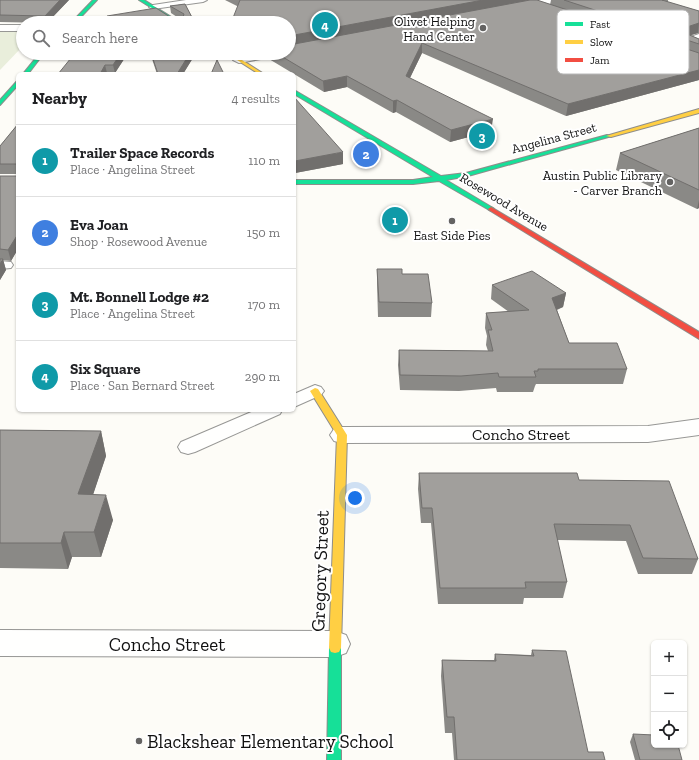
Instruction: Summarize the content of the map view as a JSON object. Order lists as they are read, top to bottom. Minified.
{"streets":{"street":["Angelina Street","Rosewood Avenue","Concho Street","Gregory Street"]},"crossings":[["Angelina Street","Rosewood Avenue"],["Concho Street","Gregory Street"]],"places":["Olivet Helping Hand Center","Austin Public Library - Carver Branch","East Side Pies","Blackshear Elementary School"],"legend":["Fast","Slow","Jam"],"page":{"pins":["4","3","2","1"],"search":"Search here","heading":["Nearby","4 results"],"list":[{"mark":"1","name":"Trailer Space Records","note":"Place · Angelina Street","value":"110 m"},{"mark":"2","name":"Eva Joan","note":"Shop · Rosewood Avenue","value":"150 m"},{"mark":"3","name":"Mt. Bonnell Lodge #2","note":"Place · Angelina Street","value":"170 m"},{"mark":"4","name":"Six Square","note":"Place · San Bernard Street","value":"290 m"}],"map_buttons":["+","−"]}}
